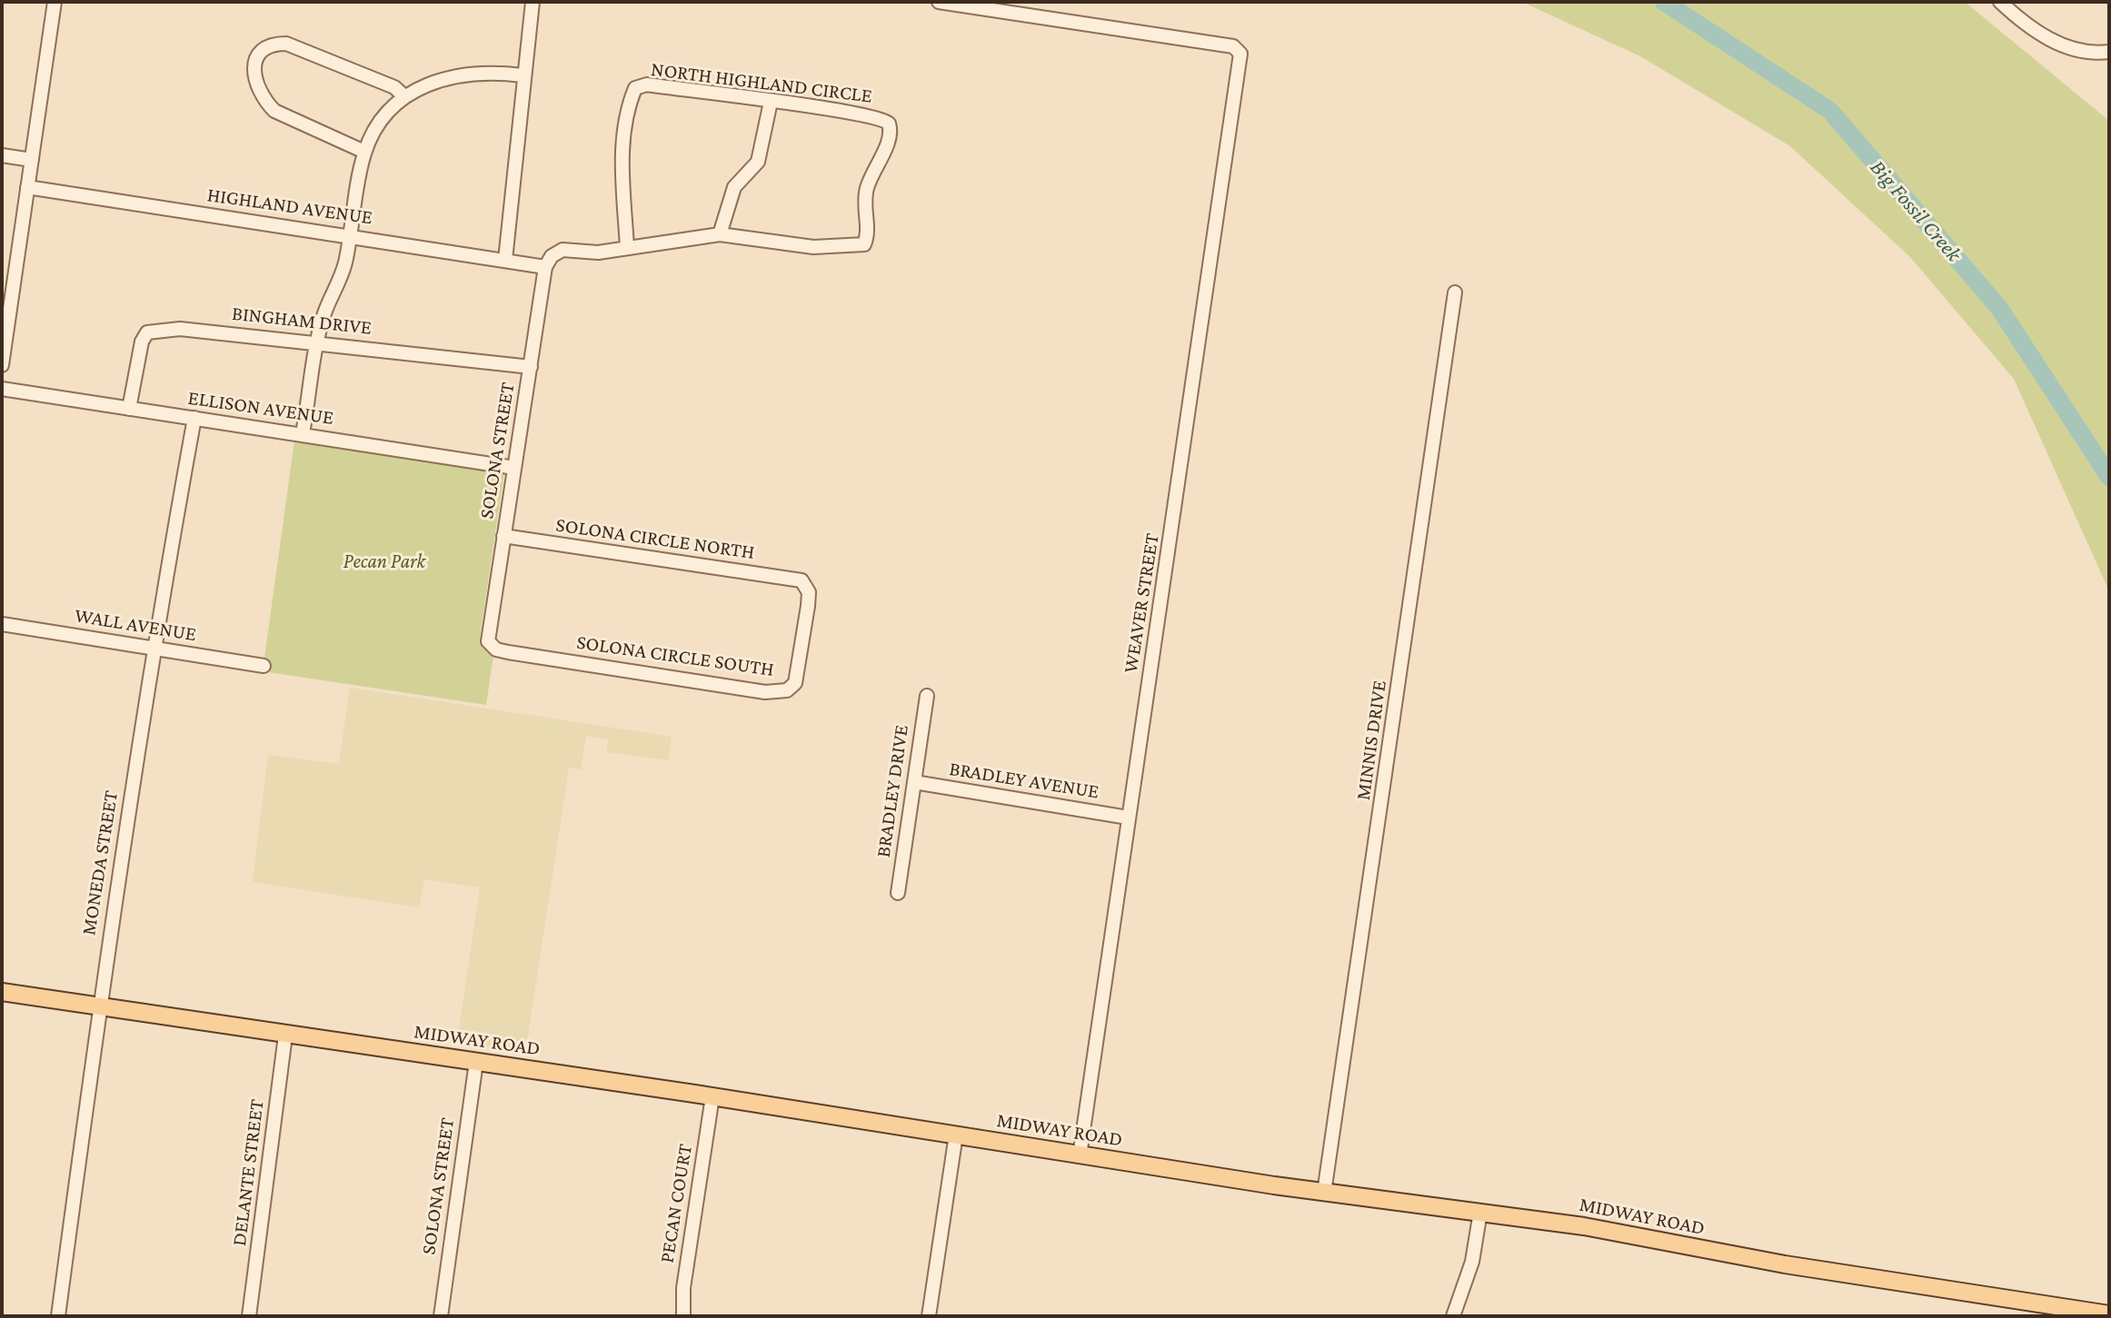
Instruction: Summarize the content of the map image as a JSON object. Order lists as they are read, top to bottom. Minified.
{"streets":{"main road":["MIDWAY ROAD"],"street":["NORTH HIGHLAND CIRCLE","HIGHLAND AVENUE","BINGHAM DRIVE","ELLISON AVENUE","SOLONA STREET","SOLONA CIRCLE NORTH","WEAVER STREET","WALL AVENUE","SOLONA CIRCLE SOUTH","MINNIS DRIVE","BRADLEY AVENUE","BRADLEY DRIVE","MONEDA STREET","DELANTE STREET","PECAN COURT"]},"crossings":[["HIGHLAND AVENUE","SOLONA STREET"],["BINGHAM DRIVE","ELLISON AVENUE"],["BINGHAM DRIVE","SOLONA STREET"],["ELLISON AVENUE","SOLONA STREET"],["ELLISON AVENUE","MONEDA STREET"],["SOLONA STREET","SOLONA CIRCLE NORTH"],["SOLONA STREET","SOLONA CIRCLE SOUTH"],["SOLONA STREET","MIDWAY ROAD"],["SOLONA CIRCLE NORTH","SOLONA CIRCLE SOUTH"],["WEAVER STREET","BRADLEY AVENUE"],["WEAVER STREET","MIDWAY ROAD"],["WALL AVENUE","MONEDA STREET"],["MINNIS DRIVE","MIDWAY ROAD"],["BRADLEY AVENUE","BRADLEY DRIVE"],["MONEDA STREET","MIDWAY ROAD"],["MIDWAY ROAD","DELANTE STREET"],["MIDWAY ROAD","PECAN COURT"]],"water":["Big Fossil Creek"],"parks":["Pecan Park"]}
